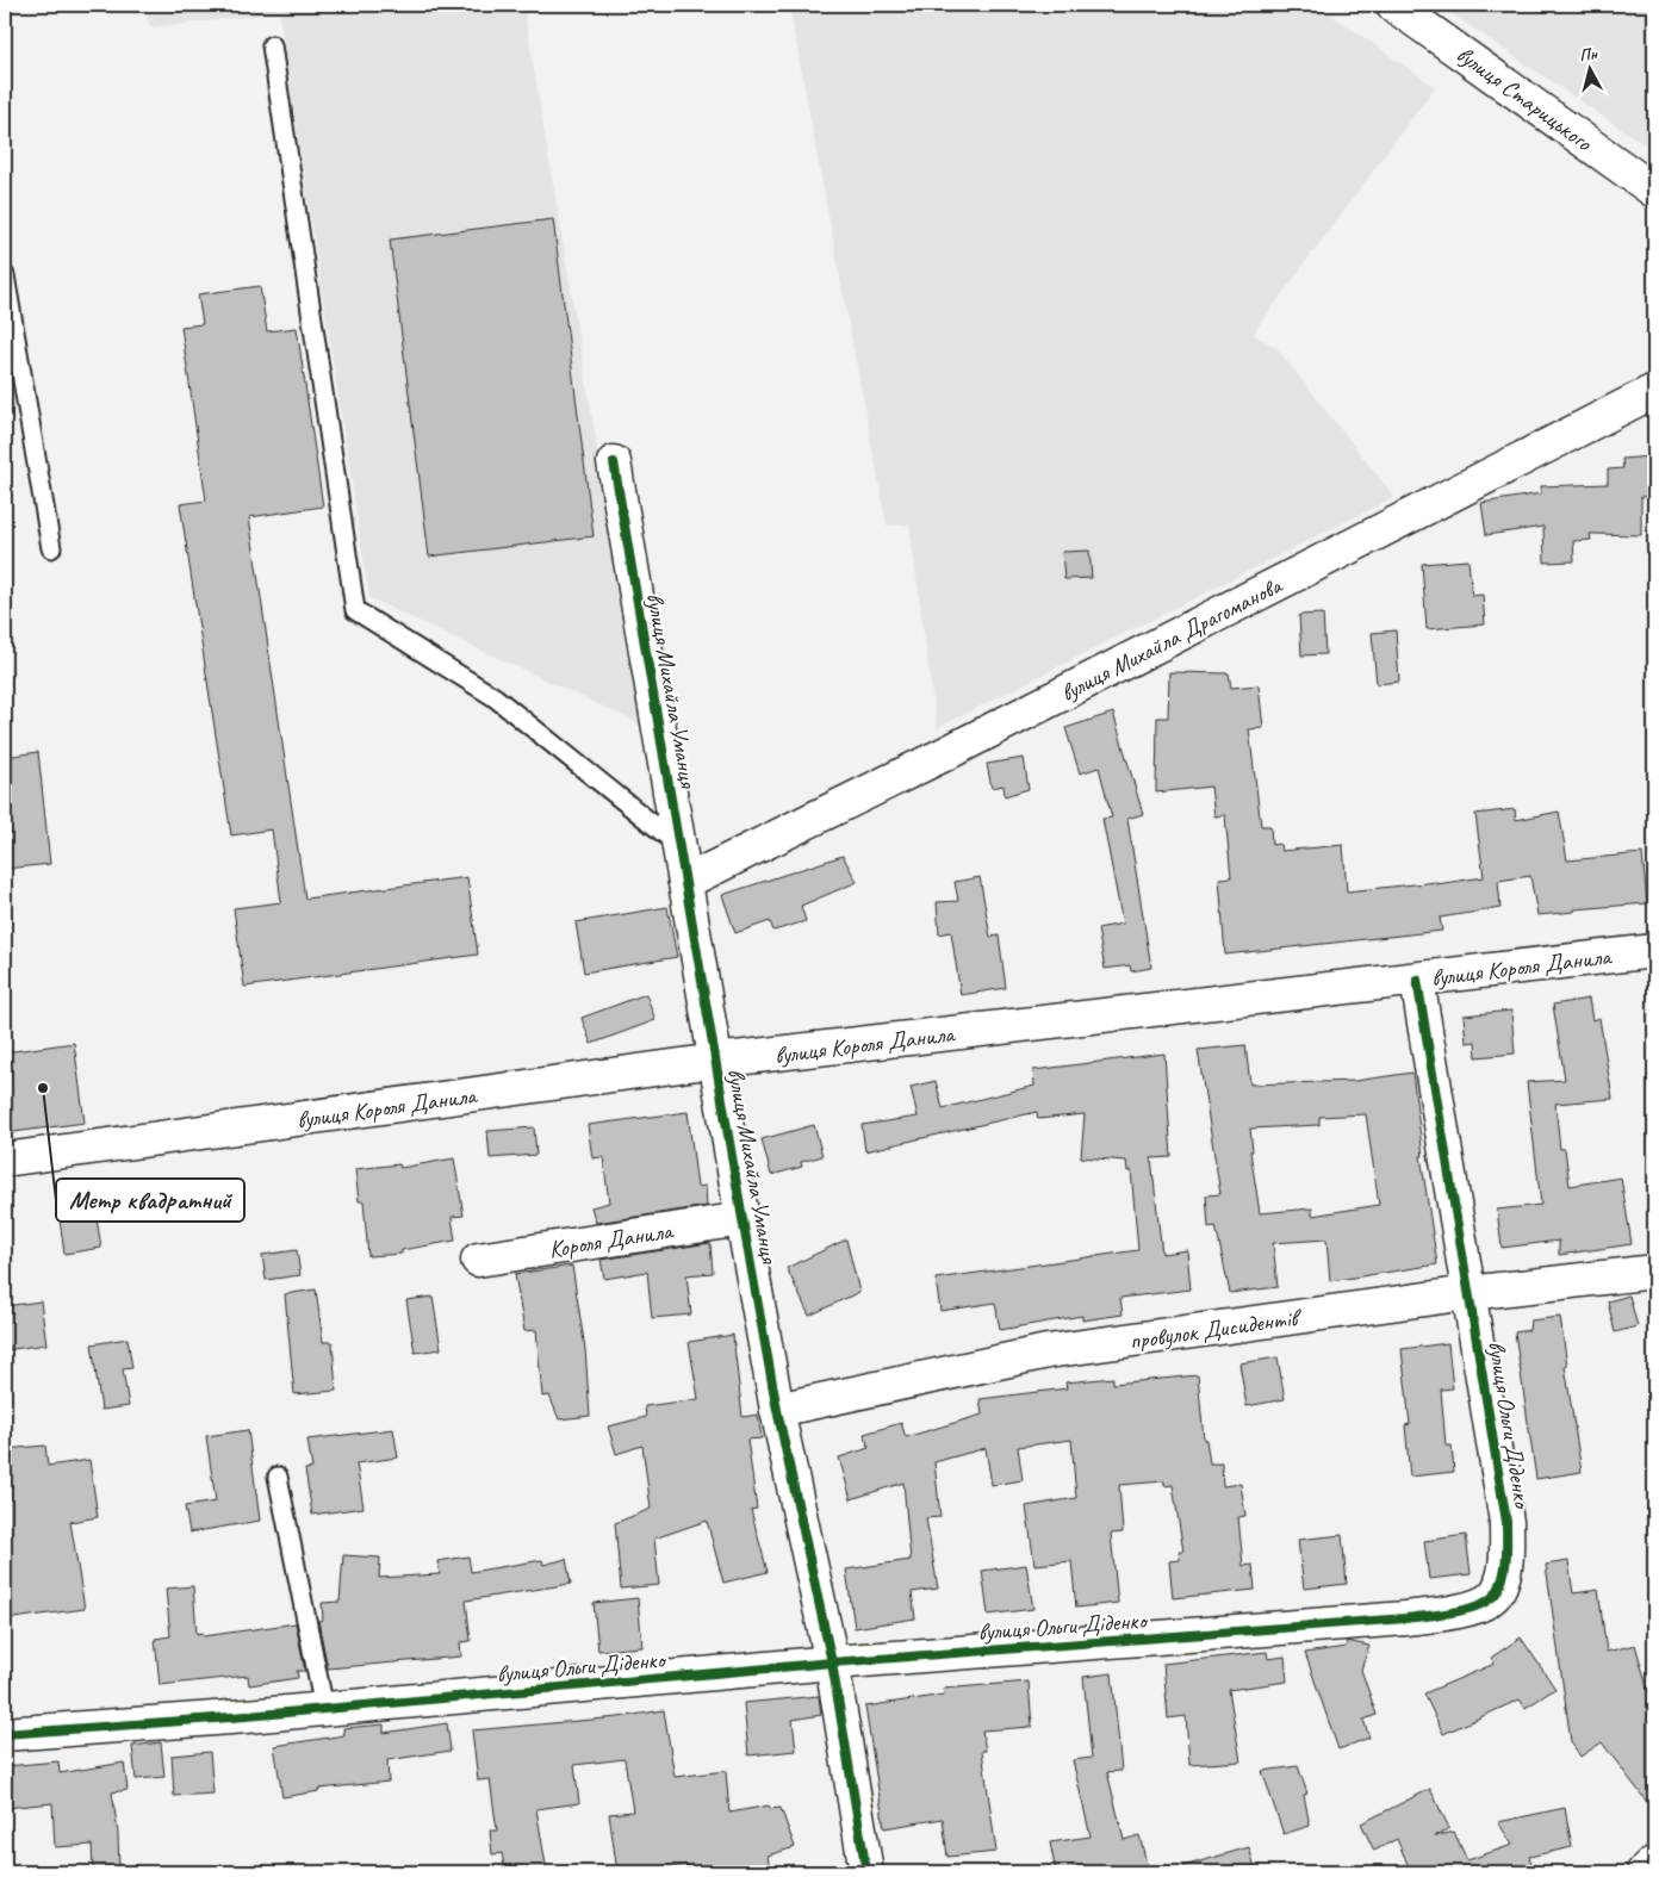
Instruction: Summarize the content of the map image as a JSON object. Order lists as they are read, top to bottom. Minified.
{"streets":{"street":["вулиця Старицького","вулиця Михайла Драгоманова","вулиця Михайла Уманця","вулиця Короля Данила","Короля Данила","провулок Дисидентів","вулиця Ольги Діденко"]},"crossings":[["вулиця Михайла Драгоманова","вулиця Михайла Уманця"],["вулиця Михайла Уманця","вулиця Короля Данила"],["вулиця Михайла Уманця","Короля Данила"],["вулиця Михайла Уманця","провулок Дисидентів"],["вулиця Михайла Уманця","вулиця Ольги Діденко"],["вулиця Короля Данила","вулиця Ольги Діденко"],["провулок Дисидентів","вулиця Ольги Діденко"]],"places":["Метр квадратний"],"north":"top"}
